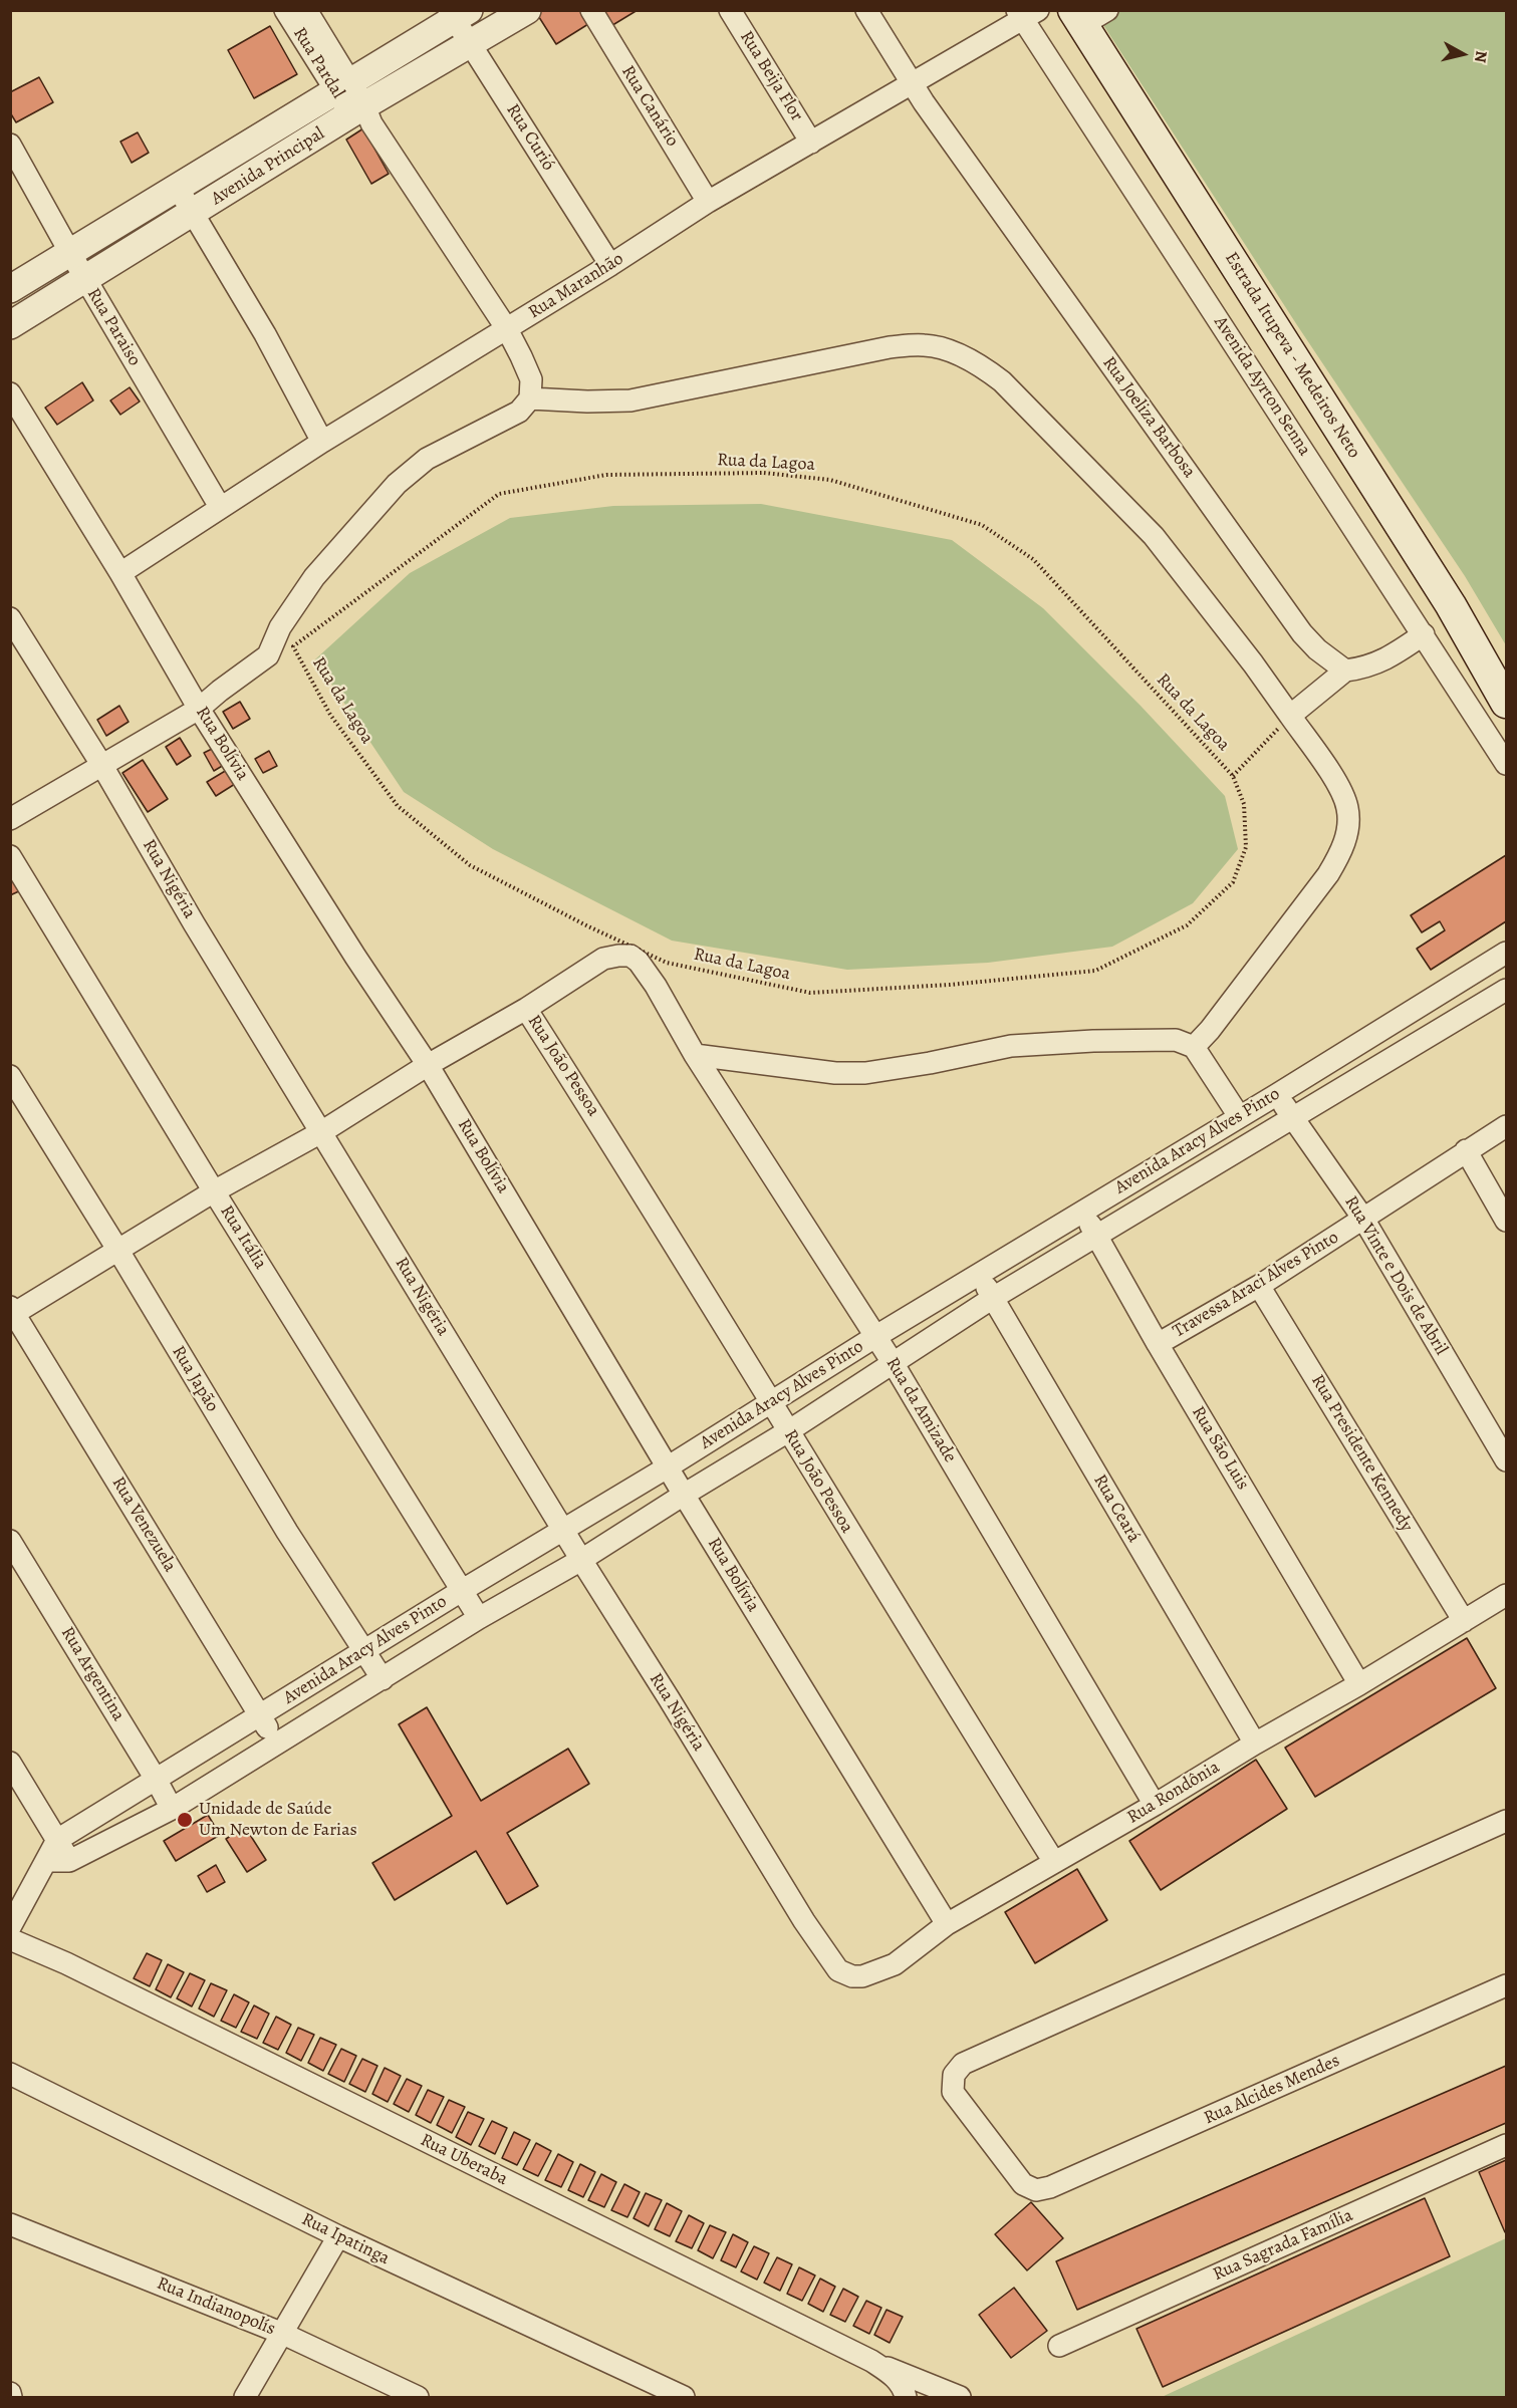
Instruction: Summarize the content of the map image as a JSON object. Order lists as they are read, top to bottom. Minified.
{"streets":{"main road":["Estrada Itupeva - Medeiros Neto"],"street":["Rua Pardal","Rua Beija Flor","Rua Canário","Rua Curió","Avenida Principal","Rua Maranhão","Rua Paraiso","Avenida Ayrton Senna","Rua Joeliza Barbosa","Rua Bolívia","Rua Nigéria","Rua João Pessoa","Avenida Aracy Alves Pinto","Rua Itália","Rua Vinte e Dois de Abril","Travessa Araci Alves Pinto","Rua Japão","Rua da Amizade","Rua São Luis","Rua Presidente Kennedy","Rua Ceará","Rua Venezuela","Rua Argentina","Rua Rondônia","Rua Alcides Mendes","Rua Uberaba","Rua Ipatinga","Rua Sagrada Família","Rua Indianopolís"],"path":["Rua da Lagoa"]},"crossings":[["Rua Pardal","Avenida Principal"],["Rua Beija Flor","Rua Maranhão"],["Rua Canário","Rua Maranhão"],["Rua Curió","Avenida Principal"],["Rua Curió","Rua Maranhão"],["Avenida Principal","Rua Paraiso"],["Rua Maranhão","Rua Paraiso"],["Rua Maranhão","Avenida Ayrton Senna"],["Rua Maranhão","Rua Joeliza Barbosa"],["Rua Maranhão","Rua Bolívia"],["Rua Bolívia","Avenida Aracy Alves Pinto"],["Rua Bolívia","Rua Rondônia"],["Rua Nigéria","Avenida Aracy Alves Pinto"],["Rua Nigéria","Rua Rondônia"],["Rua João Pessoa","Avenida Aracy Alves Pinto"],["Rua João Pessoa","Rua da Amizade"],["Rua João Pessoa","Rua Rondônia"],["Avenida Aracy Alves Pinto","Rua Itália"],["Avenida Aracy Alves Pinto","Rua Vinte e Dois de Abril"],["Avenida Aracy Alves Pinto","Rua Japão"],["Avenida Aracy Alves Pinto","Rua da Amizade"],["Avenida Aracy Alves Pinto","Rua São Luis"],["Avenida Aracy Alves Pinto","Rua Ceará"],["Avenida Aracy Alves Pinto","Rua Venezuela"],["Avenida Aracy Alves Pinto","Rua Argentina"],["Rua Vinte e Dois de Abril","Travessa Araci Alves Pinto"],["Travessa Araci Alves Pinto","Rua São Luis"],["Travessa Araci Alves Pinto","Rua Presidente Kennedy"],["Rua da Amizade","Rua Rondônia"],["Rua São Luis","Rua Rondônia"],["Rua Presidente Kennedy","Rua Rondônia"],["Rua Ceará","Rua Rondônia"]],"places":["Unidade de Saúde Um Newton de Farias"],"north":"right"}
